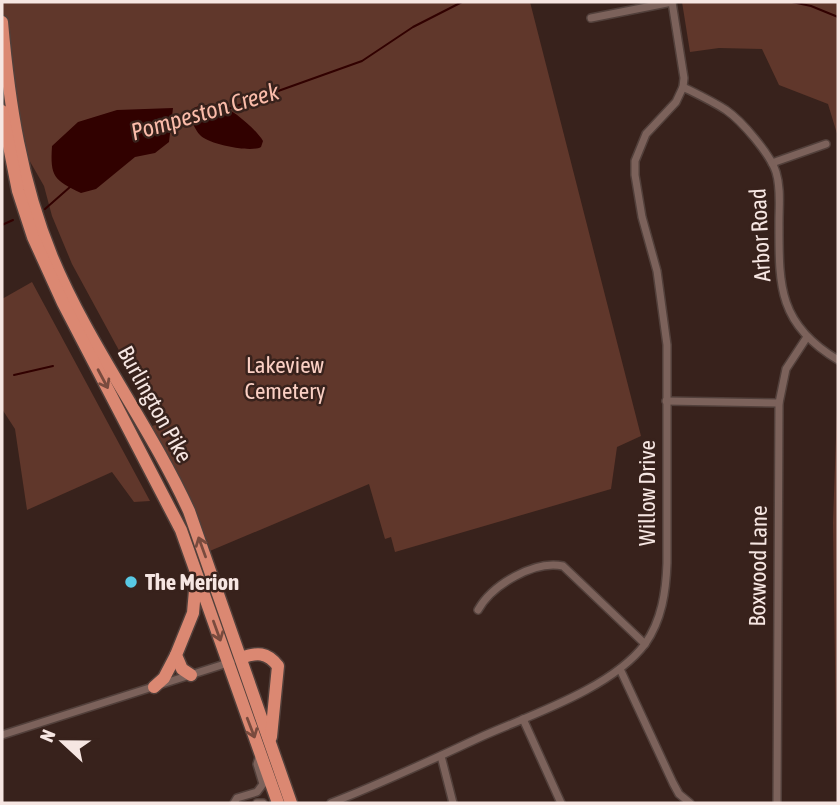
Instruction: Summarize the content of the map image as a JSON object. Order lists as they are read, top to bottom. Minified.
{"streets":{"highway":["Burlington Pike"],"street":["Arbor Road","Willow Drive","Boxwood Lane"]},"crossings":[["Arbor Road","Willow Drive"],["Arbor Road","Boxwood Lane"]],"water":["Pompeston Creek"],"parks":["Lakeview Cemetery"],"places":["The Merion"],"north":"left"}
